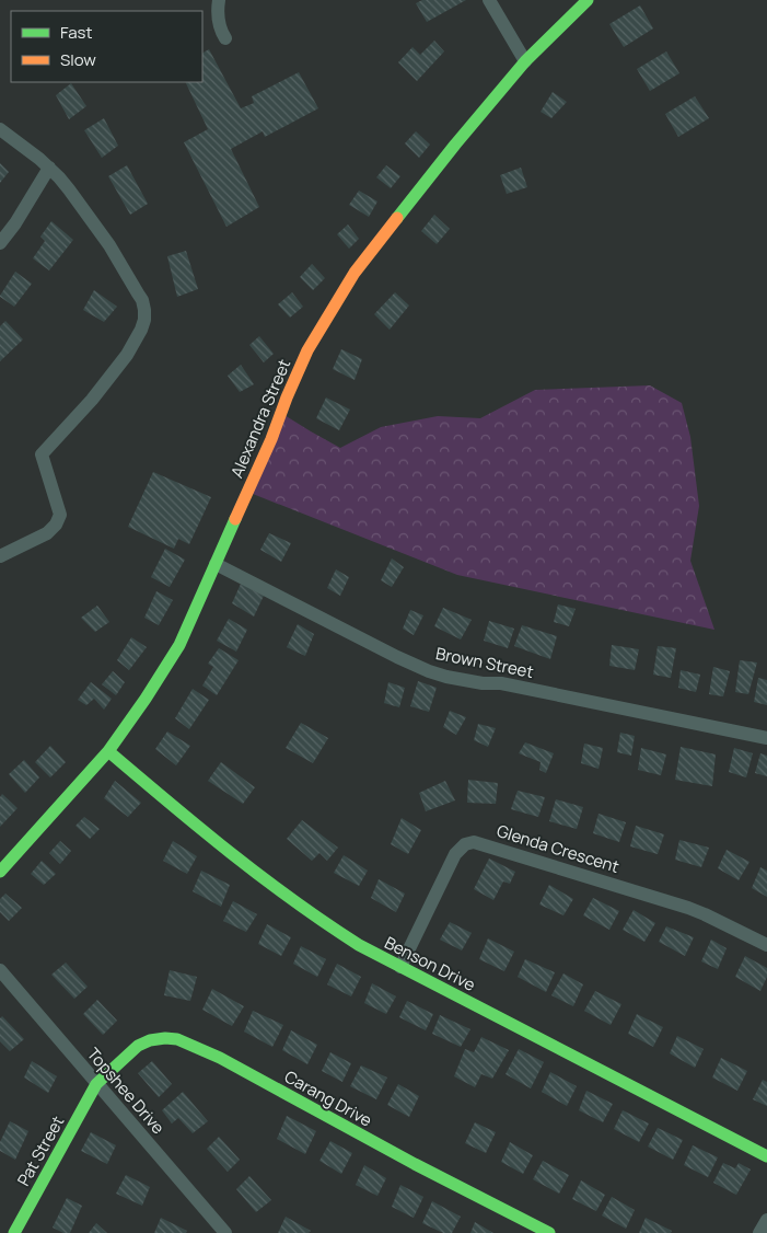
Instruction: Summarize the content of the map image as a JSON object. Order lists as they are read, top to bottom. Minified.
{"streets":{"street":["Alexandra Street","Brown Street","Glenda Crescent","Benson Drive","Topshee Drive","Carang Drive","Pat Street"]},"crossings":[["Alexandra Street","Brown Street"],["Alexandra Street","Benson Drive"],["Glenda Crescent","Benson Drive"],["Topshee Drive","Carang Drive"],["Topshee Drive","Pat Street"],["Carang Drive","Pat Street"]],"legend":["Fast","Slow"]}
